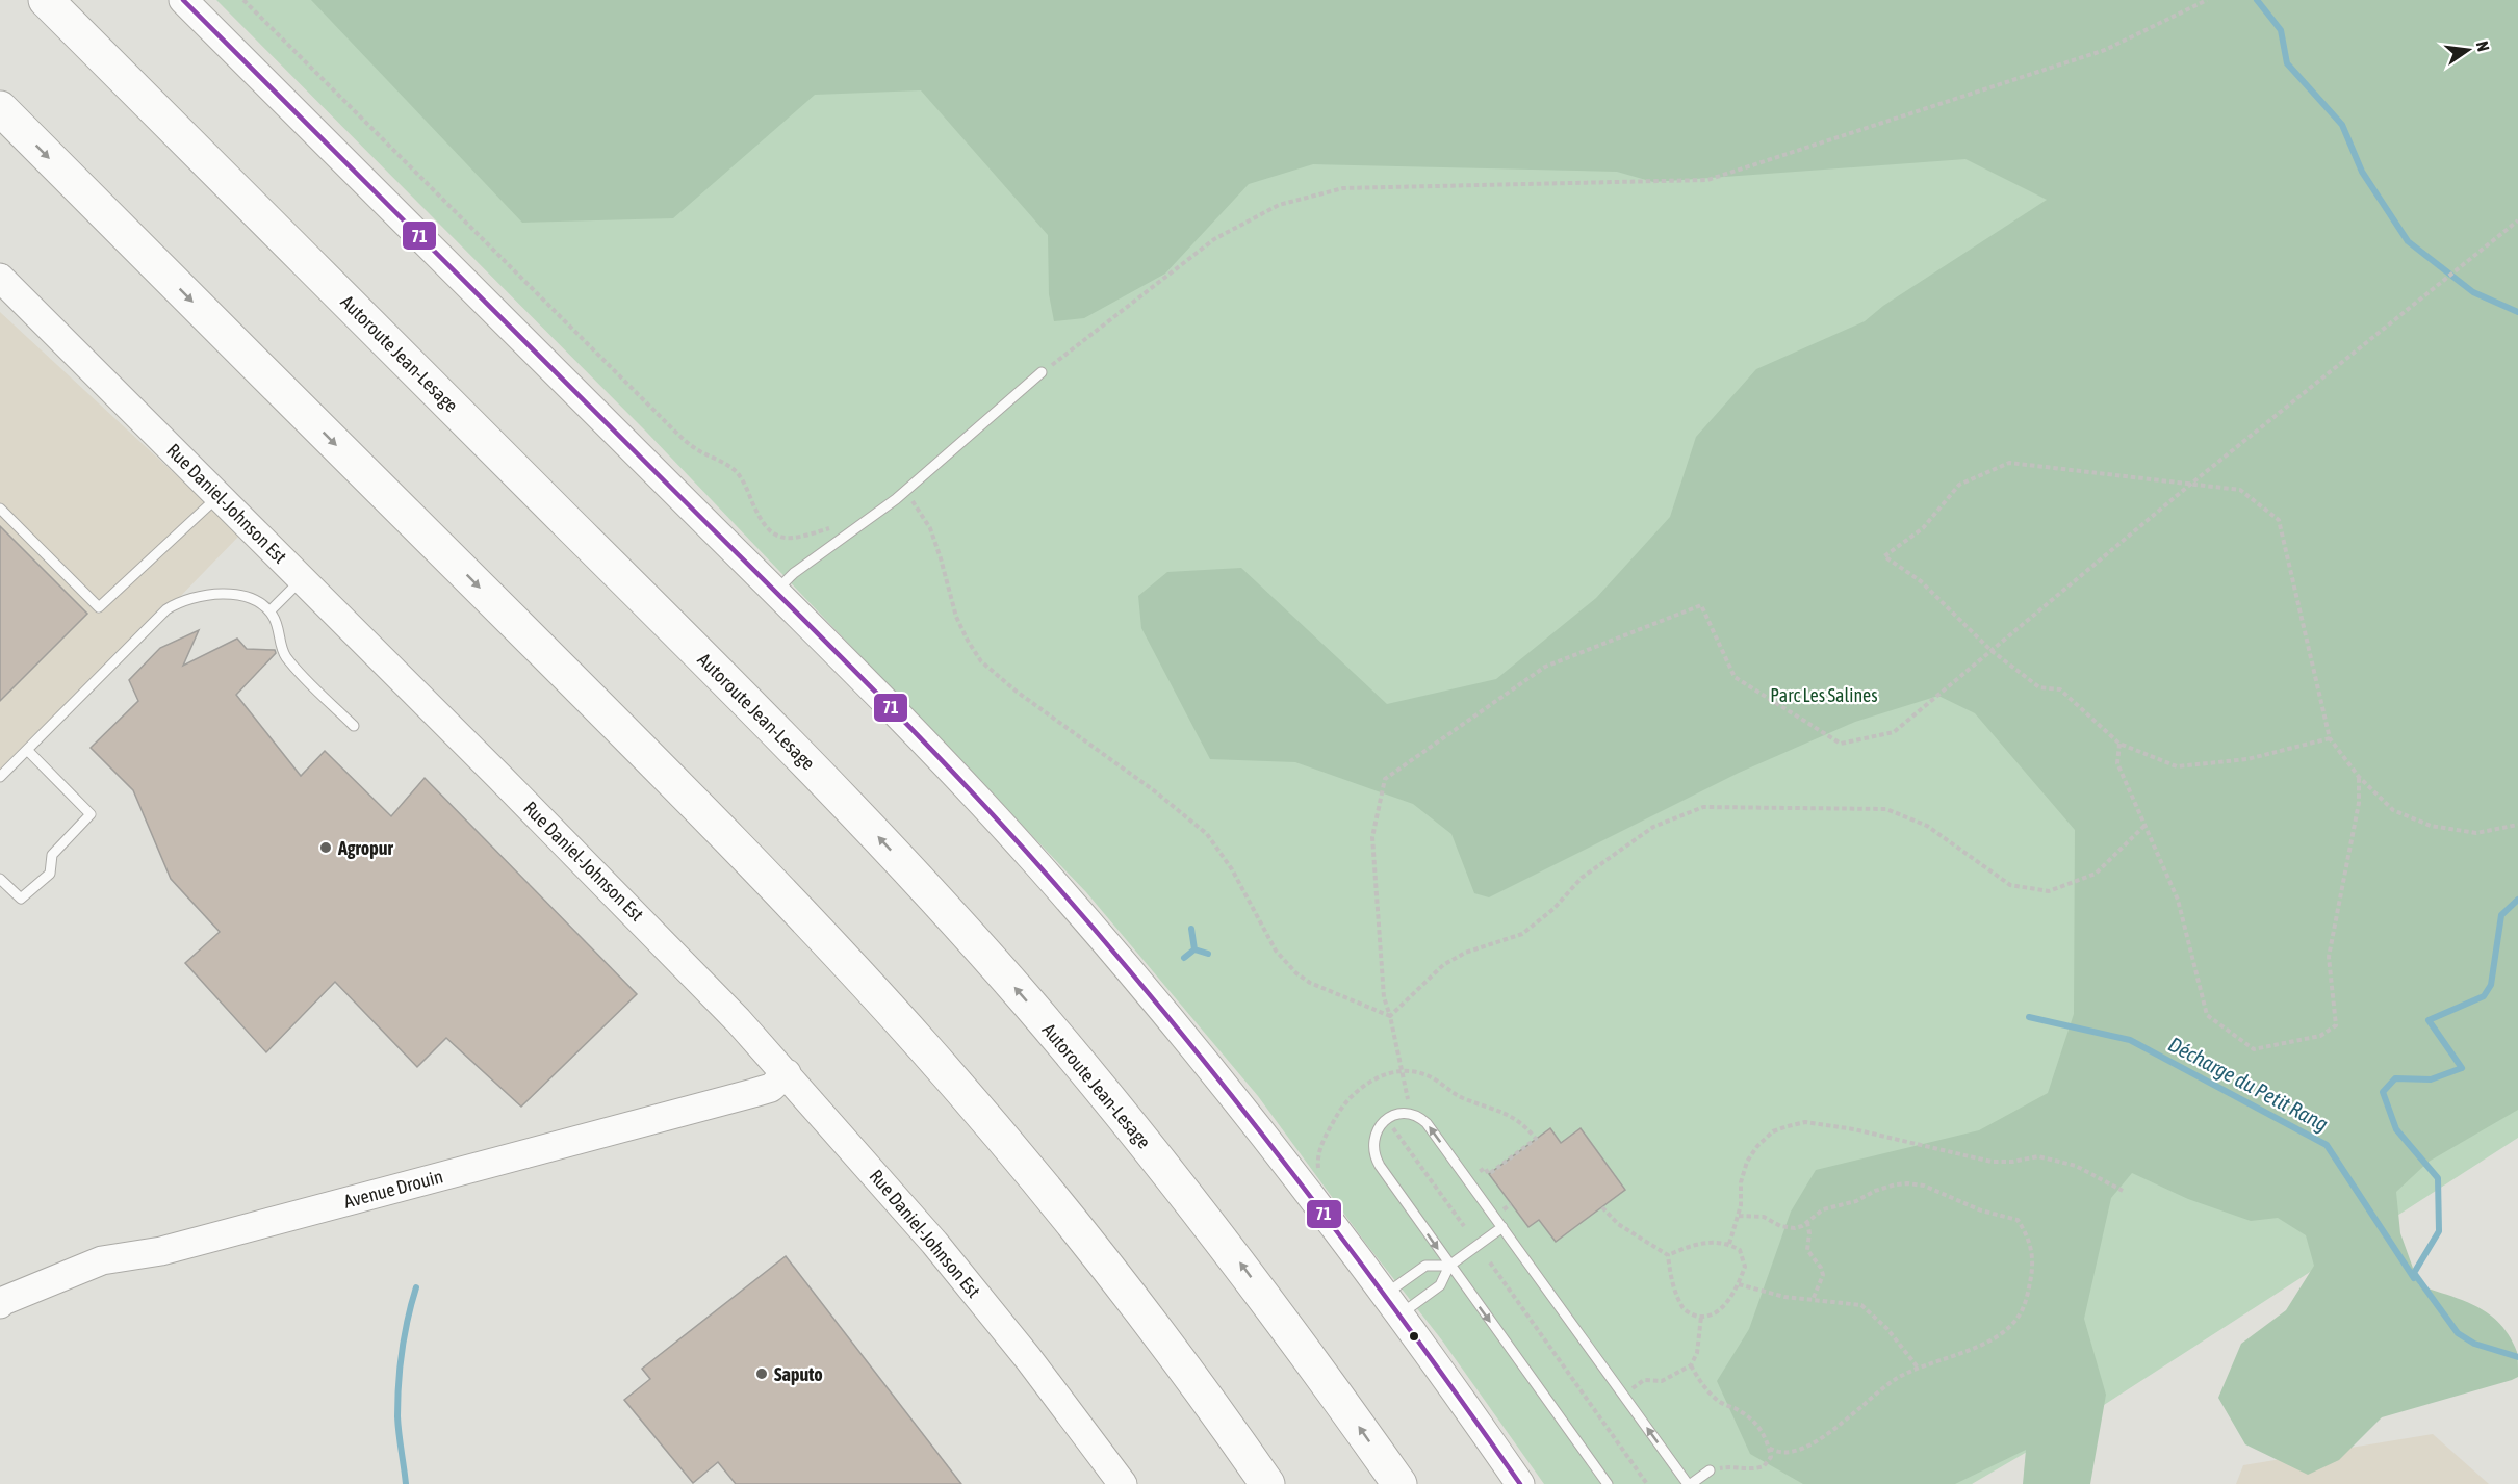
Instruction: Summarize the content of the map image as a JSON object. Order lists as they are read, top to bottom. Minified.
{"streets":{"highway":["Autoroute Jean-Lesage"],"street":["Rue Daniel-Johnson Est","Avenue Drouin"]},"crossings":[["Rue Daniel-Johnson Est","Avenue Drouin"]],"water":["Décharge du Petit Rang"],"parks":["Parc Les Salines"],"places":["Agropur","Saputo"],"lines":["transit line 71"],"north":"right"}
